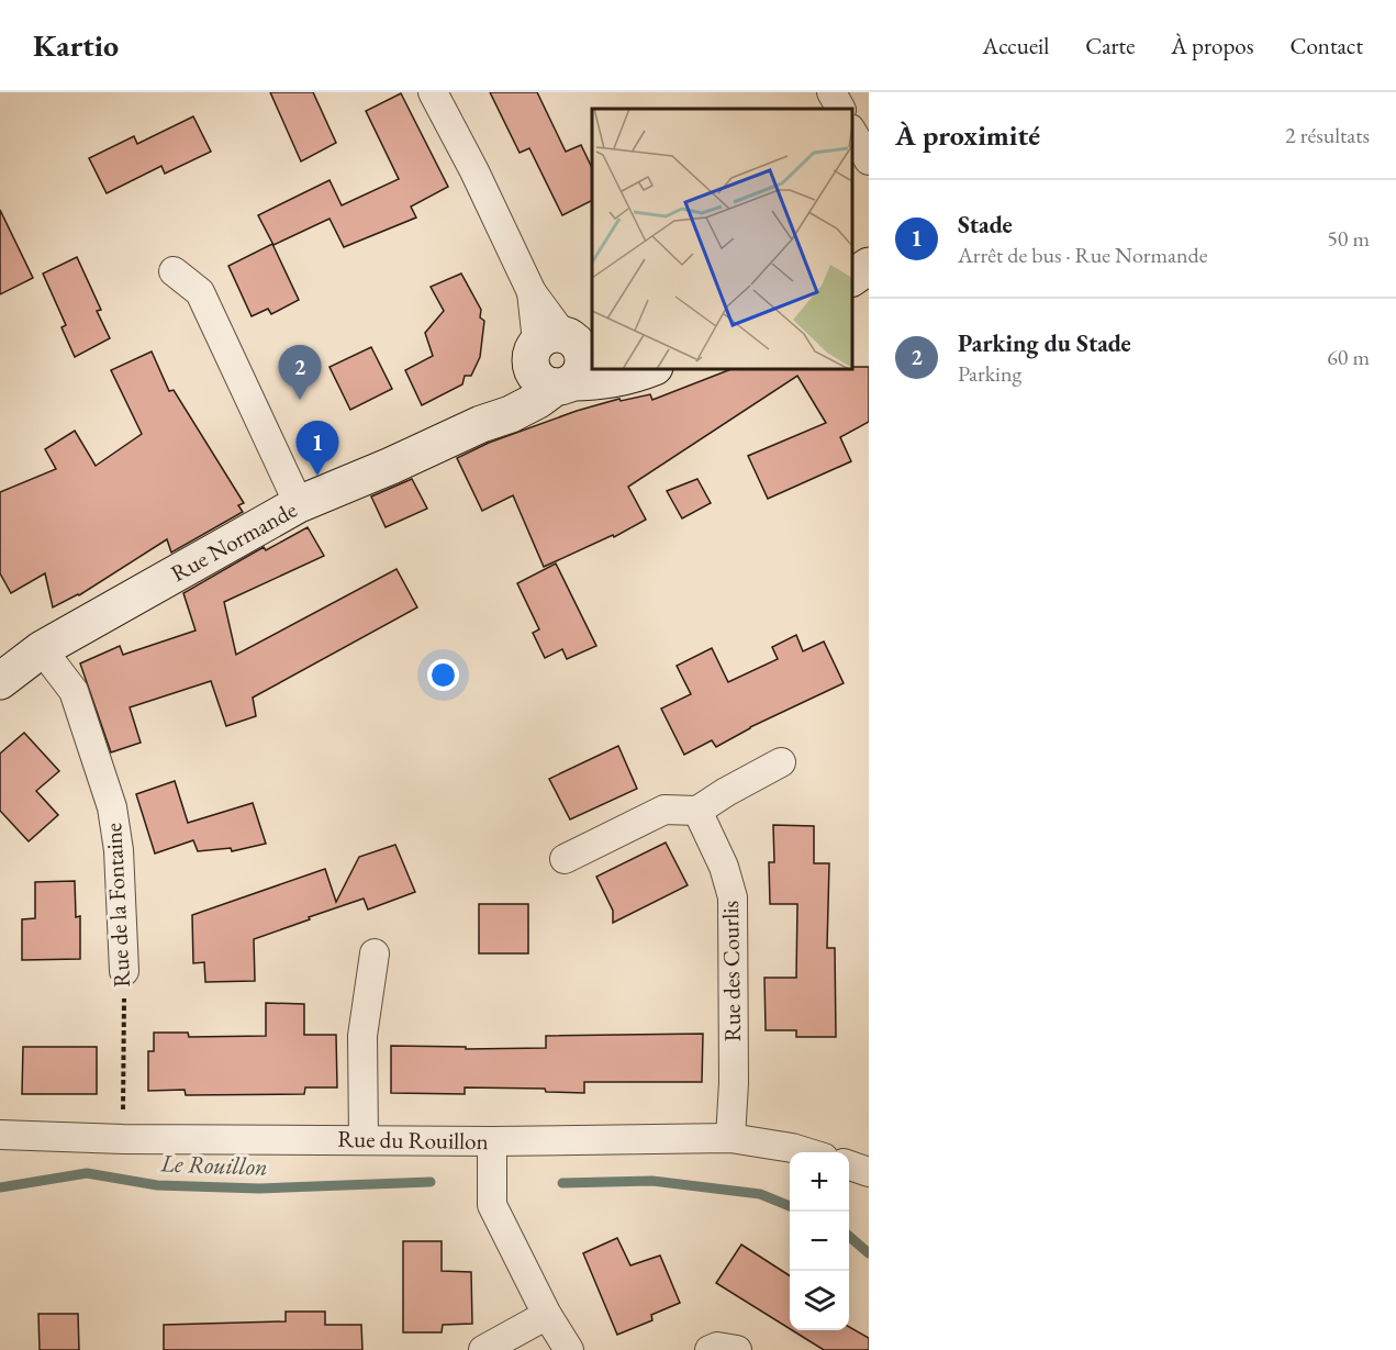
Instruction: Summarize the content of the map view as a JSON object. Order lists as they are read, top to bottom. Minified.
{"streets":{"street":["Rue Normande","Rue de la Fontaine","Rue des Courlis","Rue du Rouillon"]},"crossings":[["Rue Normande","Rue de la Fontaine"],["Rue de la Fontaine","Rue du Rouillon"],["Rue des Courlis","Rue du Rouillon"]],"water":["Le Rouillon"],"page":{"header":"Kartio","nav":["Accueil","Carte","À propos","Contact"],"heading":["À proximité","2 résultats"],"list":[{"mark":"1","name":"Stade","note":"Arrêt de bus · Rue Normande","value":"50 m"},{"mark":"2","name":"Parking du Stade","note":"Parking","value":"60 m"}],"pins":["2","1"],"map_buttons":["+","−"]}}
